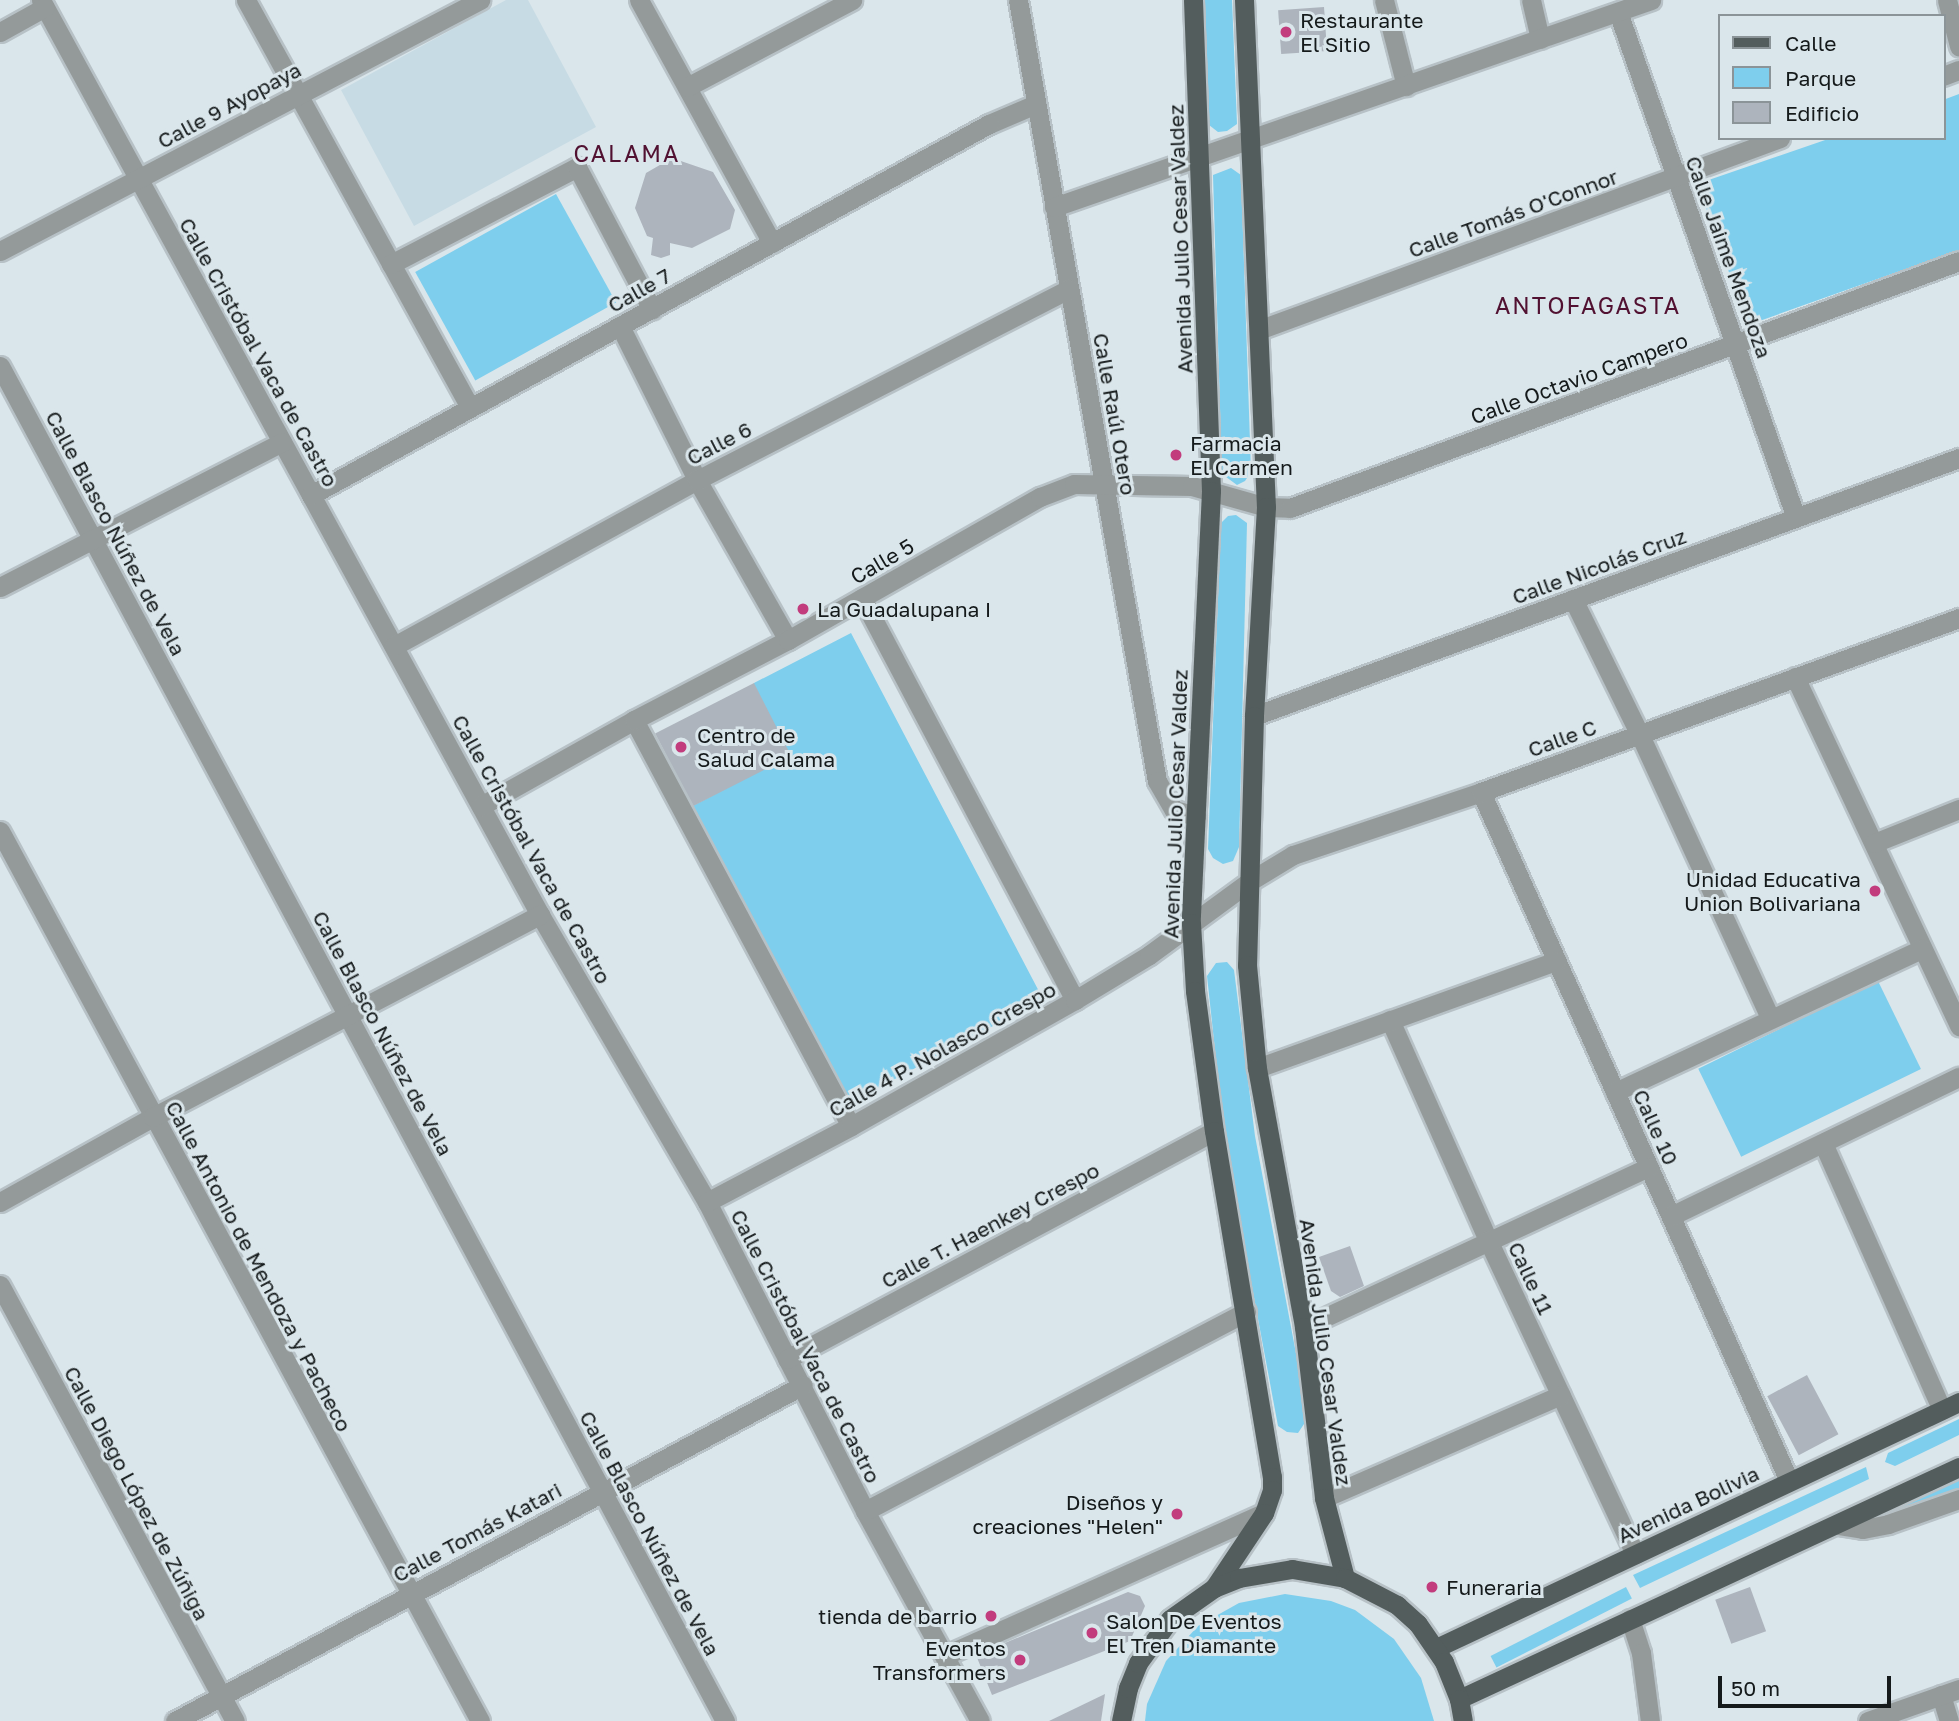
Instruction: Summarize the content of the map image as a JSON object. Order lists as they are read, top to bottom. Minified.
{"streets":{"main road":["Avenida Julio Cesar Valdez","Avenida Bolivia"],"street":["Calle 9 Ayopaya","Calle Tomás O'Connor","Calle Jaime Mendoza","Calle 7","Calle Cristóbal Vaca de Castro","Calle Octavio Campero","Calle Raúl Otero","Calle 6","Calle Blasco Núñez de Vela","Calle 5","Calle Nicolás Cruz","Calle C","Calle 4 P. Nolasco Crespo","Calle 10","Calle T. Haenkey Crespo","Calle Antonio de Mendoza y Pacheco","Calle 11","Calle Diego López de Zúñiga","Calle Tomás Katari"]},"crossings":[["Calle 9 Ayopaya","Calle Cristóbal Vaca de Castro"],["Calle Tomás O'Connor","Avenida Julio Cesar Valdez"],["Calle Tomás O'Connor","Calle Jaime Mendoza"],["Avenida Julio Cesar Valdez","Calle Octavio Campero"],["Avenida Julio Cesar Valdez","Calle Raúl Otero"],["Avenida Julio Cesar Valdez","Calle 5"],["Avenida Julio Cesar Valdez","Calle Nicolás Cruz"],["Avenida Julio Cesar Valdez","Calle C"],["Avenida Julio Cesar Valdez","Calle 4 P. Nolasco Crespo"],["Avenida Julio Cesar Valdez","Calle T. Haenkey Crespo"],["Calle Jaime Mendoza","Calle Octavio Campero"],["Calle Jaime Mendoza","Calle Nicolás Cruz"],["Calle 7","Calle Cristóbal Vaca de Castro"],["Calle 7","Calle Raúl Otero"],["Calle Cristóbal Vaca de Castro","Calle 6"],["Calle Cristóbal Vaca de Castro","Calle 5"],["Calle Cristóbal Vaca de Castro","Calle 4 P. Nolasco Crespo"],["Calle Cristóbal Vaca de Castro","Calle T. Haenkey Crespo"],["Calle Cristóbal Vaca de Castro","Calle Tomás Katari"],["Calle Octavio Campero","Calle 5"],["Calle Raúl Otero","Calle 6"],["Calle Raúl Otero","Calle 5"],["Calle Blasco Núñez de Vela","Calle Tomás Katari"],["Calle C","Calle 4 P. Nolasco Crespo"],["Calle C","Calle 10"],["Calle 10","Avenida Bolivia"],["Calle Antonio de Mendoza y Pacheco","Calle Tomás Katari"],["Calle 11","Avenida Bolivia"],["Calle Diego López de Zúñiga","Calle Tomás Katari"]],"districts":["CALAMA","ANTOFAGASTA"],"places":["Restaurante El Sitio","Farmacia El Carmen","La Guadalupana I","Centro de Salud Calama","Unidad Educativa Union Bolivariana","Diseños y creaciones \"Helen\"","Funeraria","tienda de barrio","Salon De Eventos El Tren Diamante","Eventos Transformers"],"legend":["Calle","Parque","Edificio"],"scale_bar":"50 m"}
